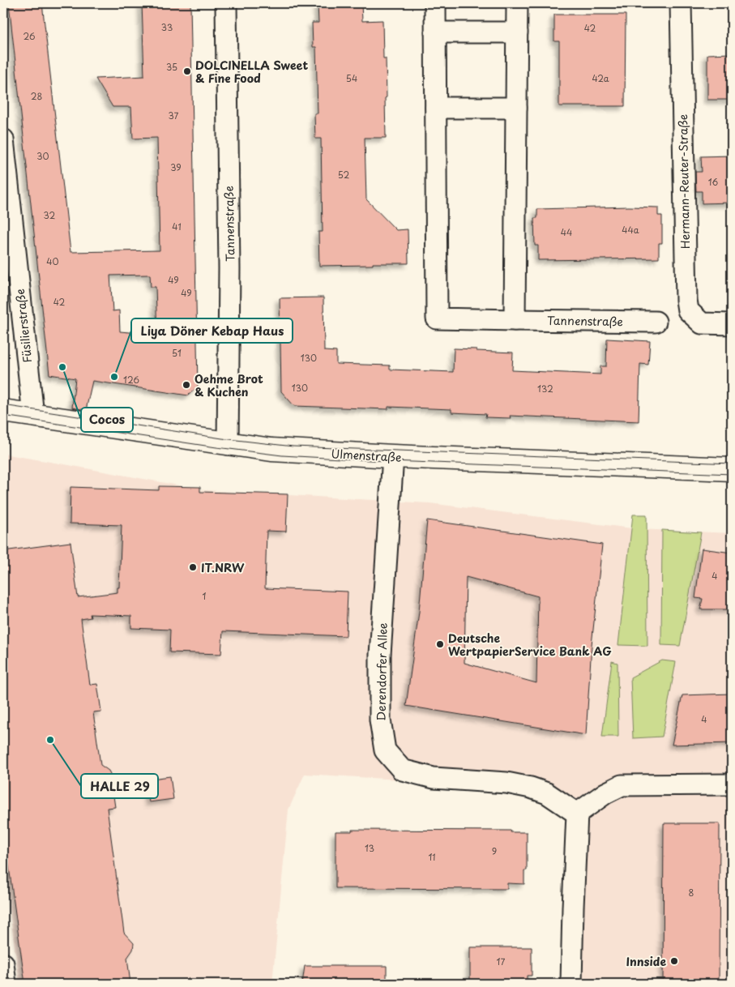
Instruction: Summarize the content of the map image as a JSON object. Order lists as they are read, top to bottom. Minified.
{"streets":{"main road":["Ulmenstraße"],"street":["Hermann-Reuter-Straße","Tannenstraße","Füsilierstraße","Derendorfer Allee"]},"crossings":[["Tannenstraße","Ulmenstraße"],["Füsilierstraße","Ulmenstraße"],["Ulmenstraße","Derendorfer Allee"]],"places":["DOLCINELLA Sweet & Fine Food","Cocos","Liya Döner Kebap Haus","Oehme Brot & Kuchen","IT.NRW","Deutsche WertpapierService Bank AG","HALLE 29","Innside"],"house_numbers":["33","42","26","35","54","42a","28","37","30","39","52","16","32","41","44a","44","40","49","49","42","51","130","126","130","132","4","1","4","13","9","11","8","17"]}
